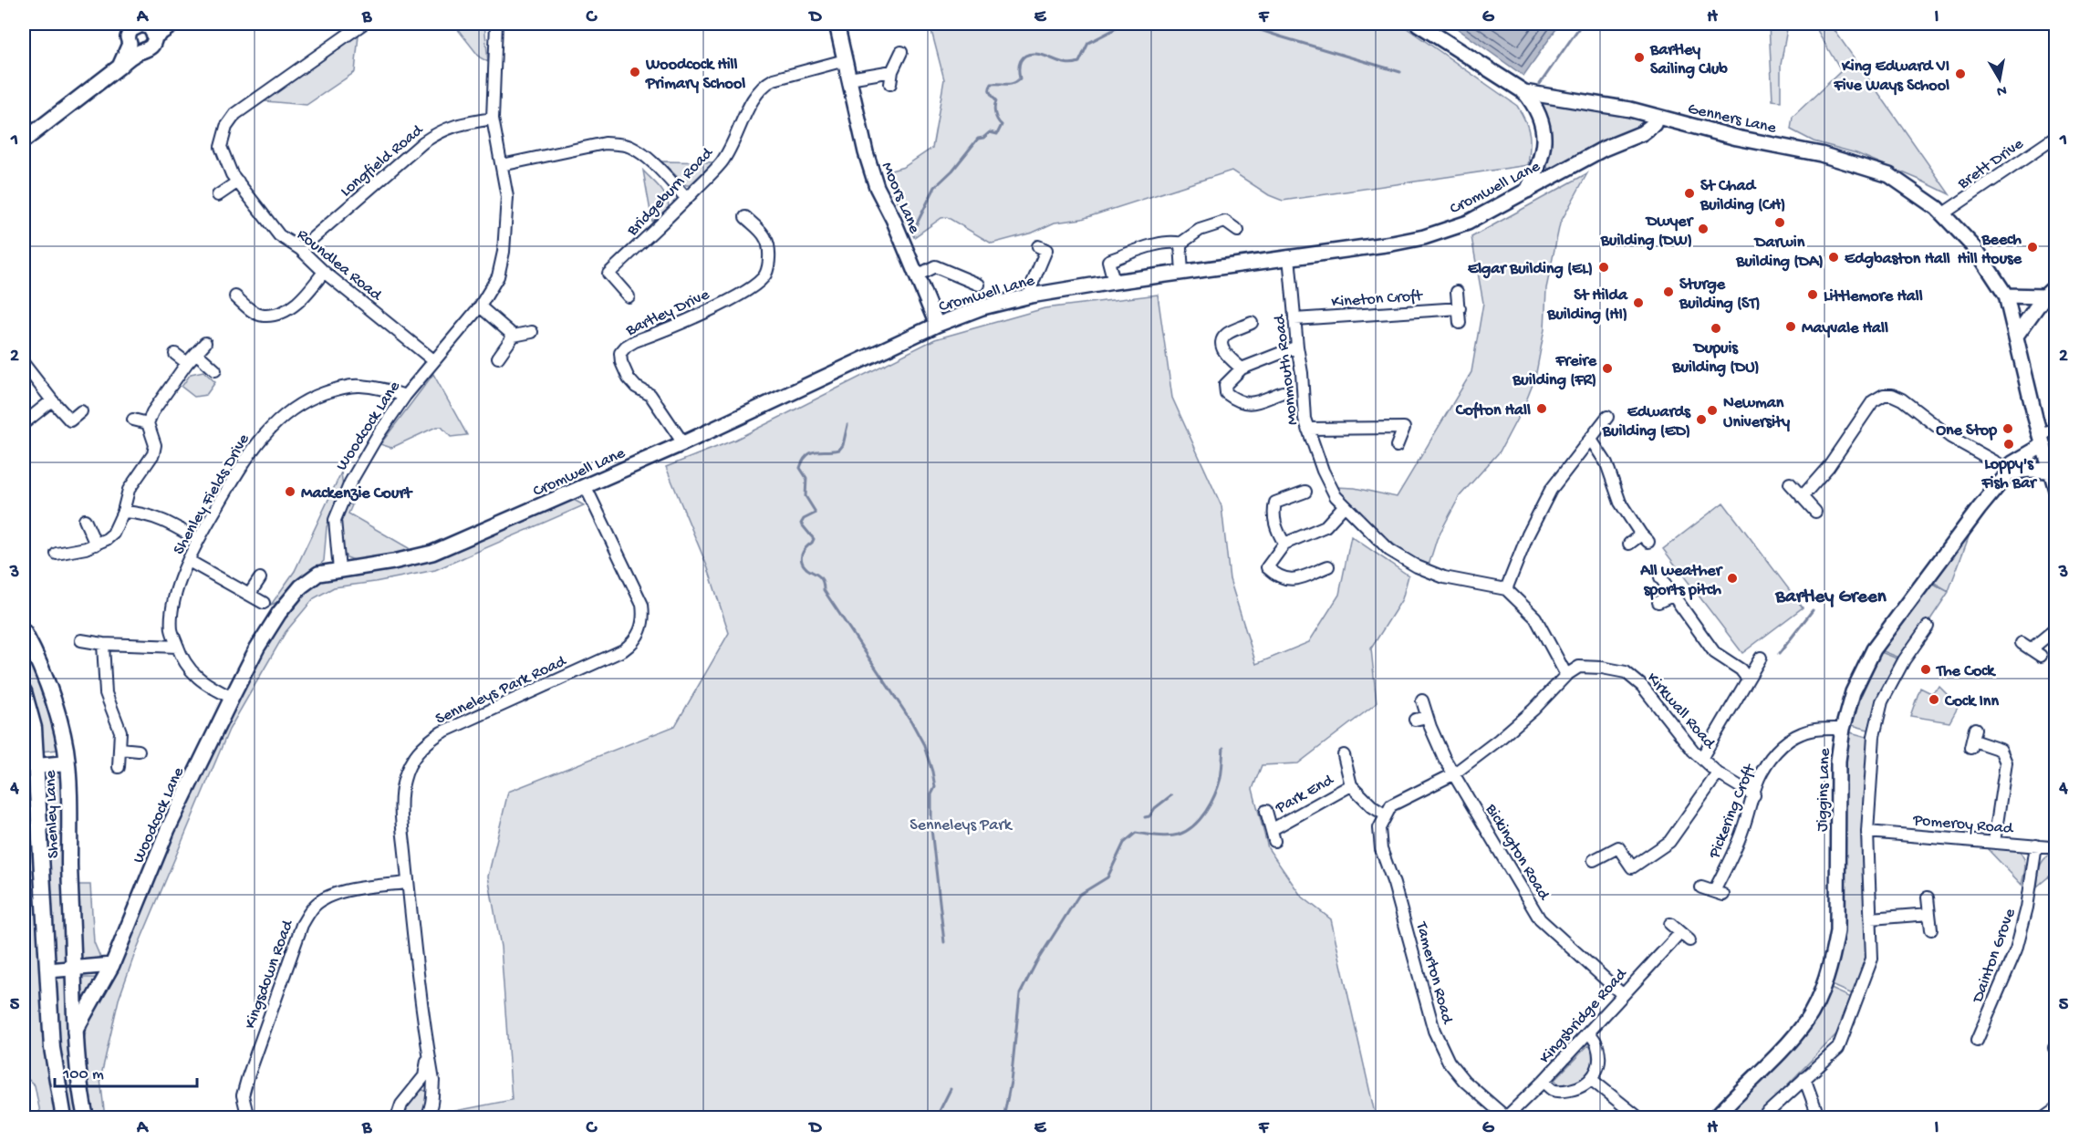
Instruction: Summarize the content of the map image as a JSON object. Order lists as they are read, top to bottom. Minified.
{"streets":{"main road":["Shenley Lane"],"street":["Genners Lane","Longfield Road","Brett Drive","Cromwell Lane","Bridgeburn Road","Moors Lane","Roundlea Road","Kineton Croft","Bartley Drive","Monmouth Road","Woodcock Lane","Shenley Fields Drive","Senneleys Park Road","Kirkwall Road","Jiggins Lane","Park End","Pickering Croft","Pomeroy Road","Bickington Road","Dainton Grove","Tamerton Road","Kingsdown Road","Kingsbridge Road"]},"crossings":[["Genners Lane","Brett Drive"],["Genners Lane","Cromwell Lane"],["Genners Lane","Jiggins Lane"],["Longfield Road","Roundlea Road"],["Longfield Road","Woodcock Lane"],["Cromwell Lane","Moors Lane"],["Cromwell Lane","Bartley Drive"],["Cromwell Lane","Monmouth Road"],["Cromwell Lane","Woodcock Lane"],["Cromwell Lane","Senneleys Park Road"],["Bridgeburn Road","Moors Lane"],["Roundlea Road","Woodcock Lane"],["Kineton Croft","Monmouth Road"],["Woodcock Lane","Shenley Fields Drive"],["Woodcock Lane","Shenley Lane"],["Senneleys Park Road","Kingsdown Road"],["Kirkwall Road","Pickering Croft"],["Kirkwall Road","Bickington Road"],["Jiggins Lane","Pickering Croft"],["Pomeroy Road","Dainton Grove"],["Bickington Road","Kingsbridge Road"],["Tamerton Road","Kingsbridge Road"]],"districts":["Bartley Green"],"parks":["Senneleys Park"],"places":["Bartley Sailing Club","Woodcock Hill Primary School","King Edward VI Five Ways School","St Chad Building (CH)","Darwin Building (DA)","Dwyer Building (DW)","Beech Hill House","Edgbaston Hall","Elgar Building (EL)","Sturge Building (ST)","Littlemore Hall","St Hilda Building (HI)","Mayvale Hall","Dupuis Building (DU)","Freire Building (FR)","Cofton Hall","Newman University","Edwards Building (ED)","One Stop","Loppy's Fish Bar","Mackenzie Court","All weather sports pitch","The Cock","Cock Inn"],"scale_bar":"100 m","north":"bottom","grid":{"columns":["A","B","C","D","E","F","G","H","I"],"rows":["1","2","3","4","5"]}}
